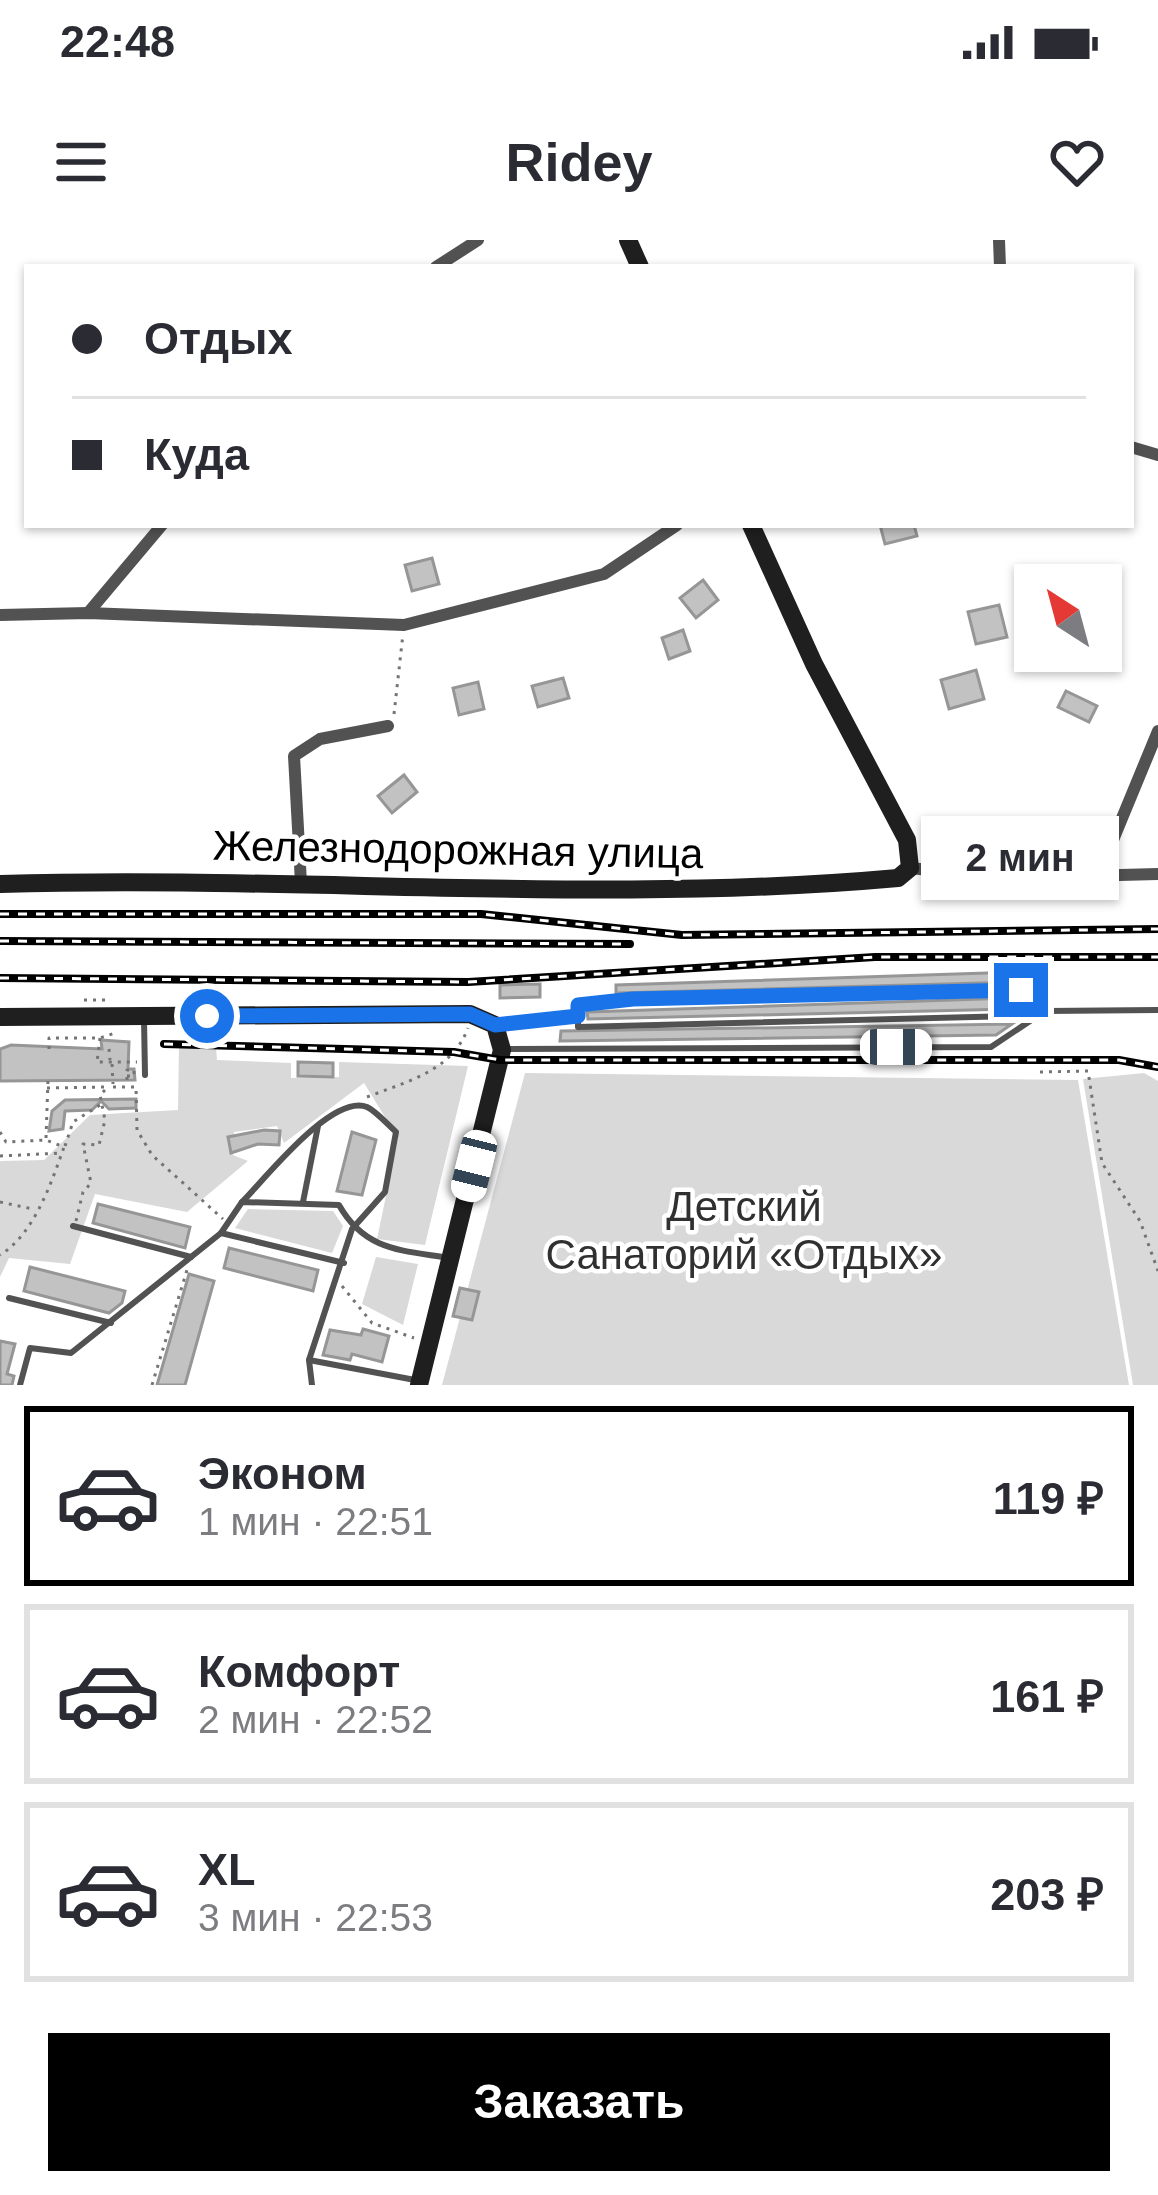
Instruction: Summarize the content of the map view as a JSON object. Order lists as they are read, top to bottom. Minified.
{"streets":{"street":["Железнодорожная улица"]},"parks":["Детский Санаторий «Отдых»"],"north":"top left","page":{"status":"22:48","header":"Ridey","banner":["Отдых","Куда"],"bubble":"2 мин","list":[{"name":"Эконом","note":"1 мин · 22:51","value":"119 ₽"},{"name":"Комфорт","note":"2 мин · 22:52","value":"161 ₽"},{"name":"XL","note":"3 мин · 22:53","value":"203 ₽"}],"buttons":"Заказать"}}
